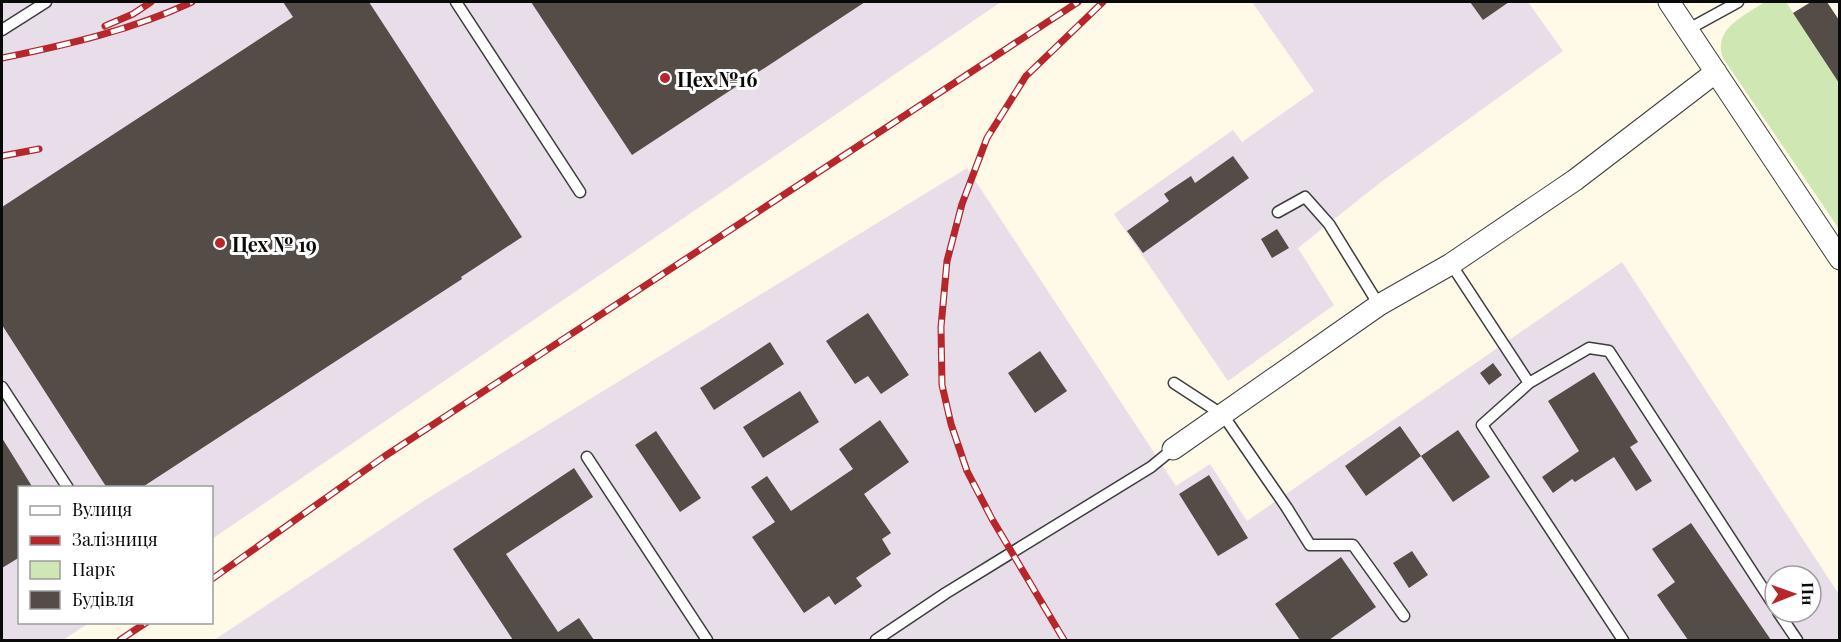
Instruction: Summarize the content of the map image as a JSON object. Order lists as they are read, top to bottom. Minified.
{"places":["Цех №16","Цех № 19"],"legend":["Вулиця","Залізниця","Парк","Будівля"],"north":"right"}
